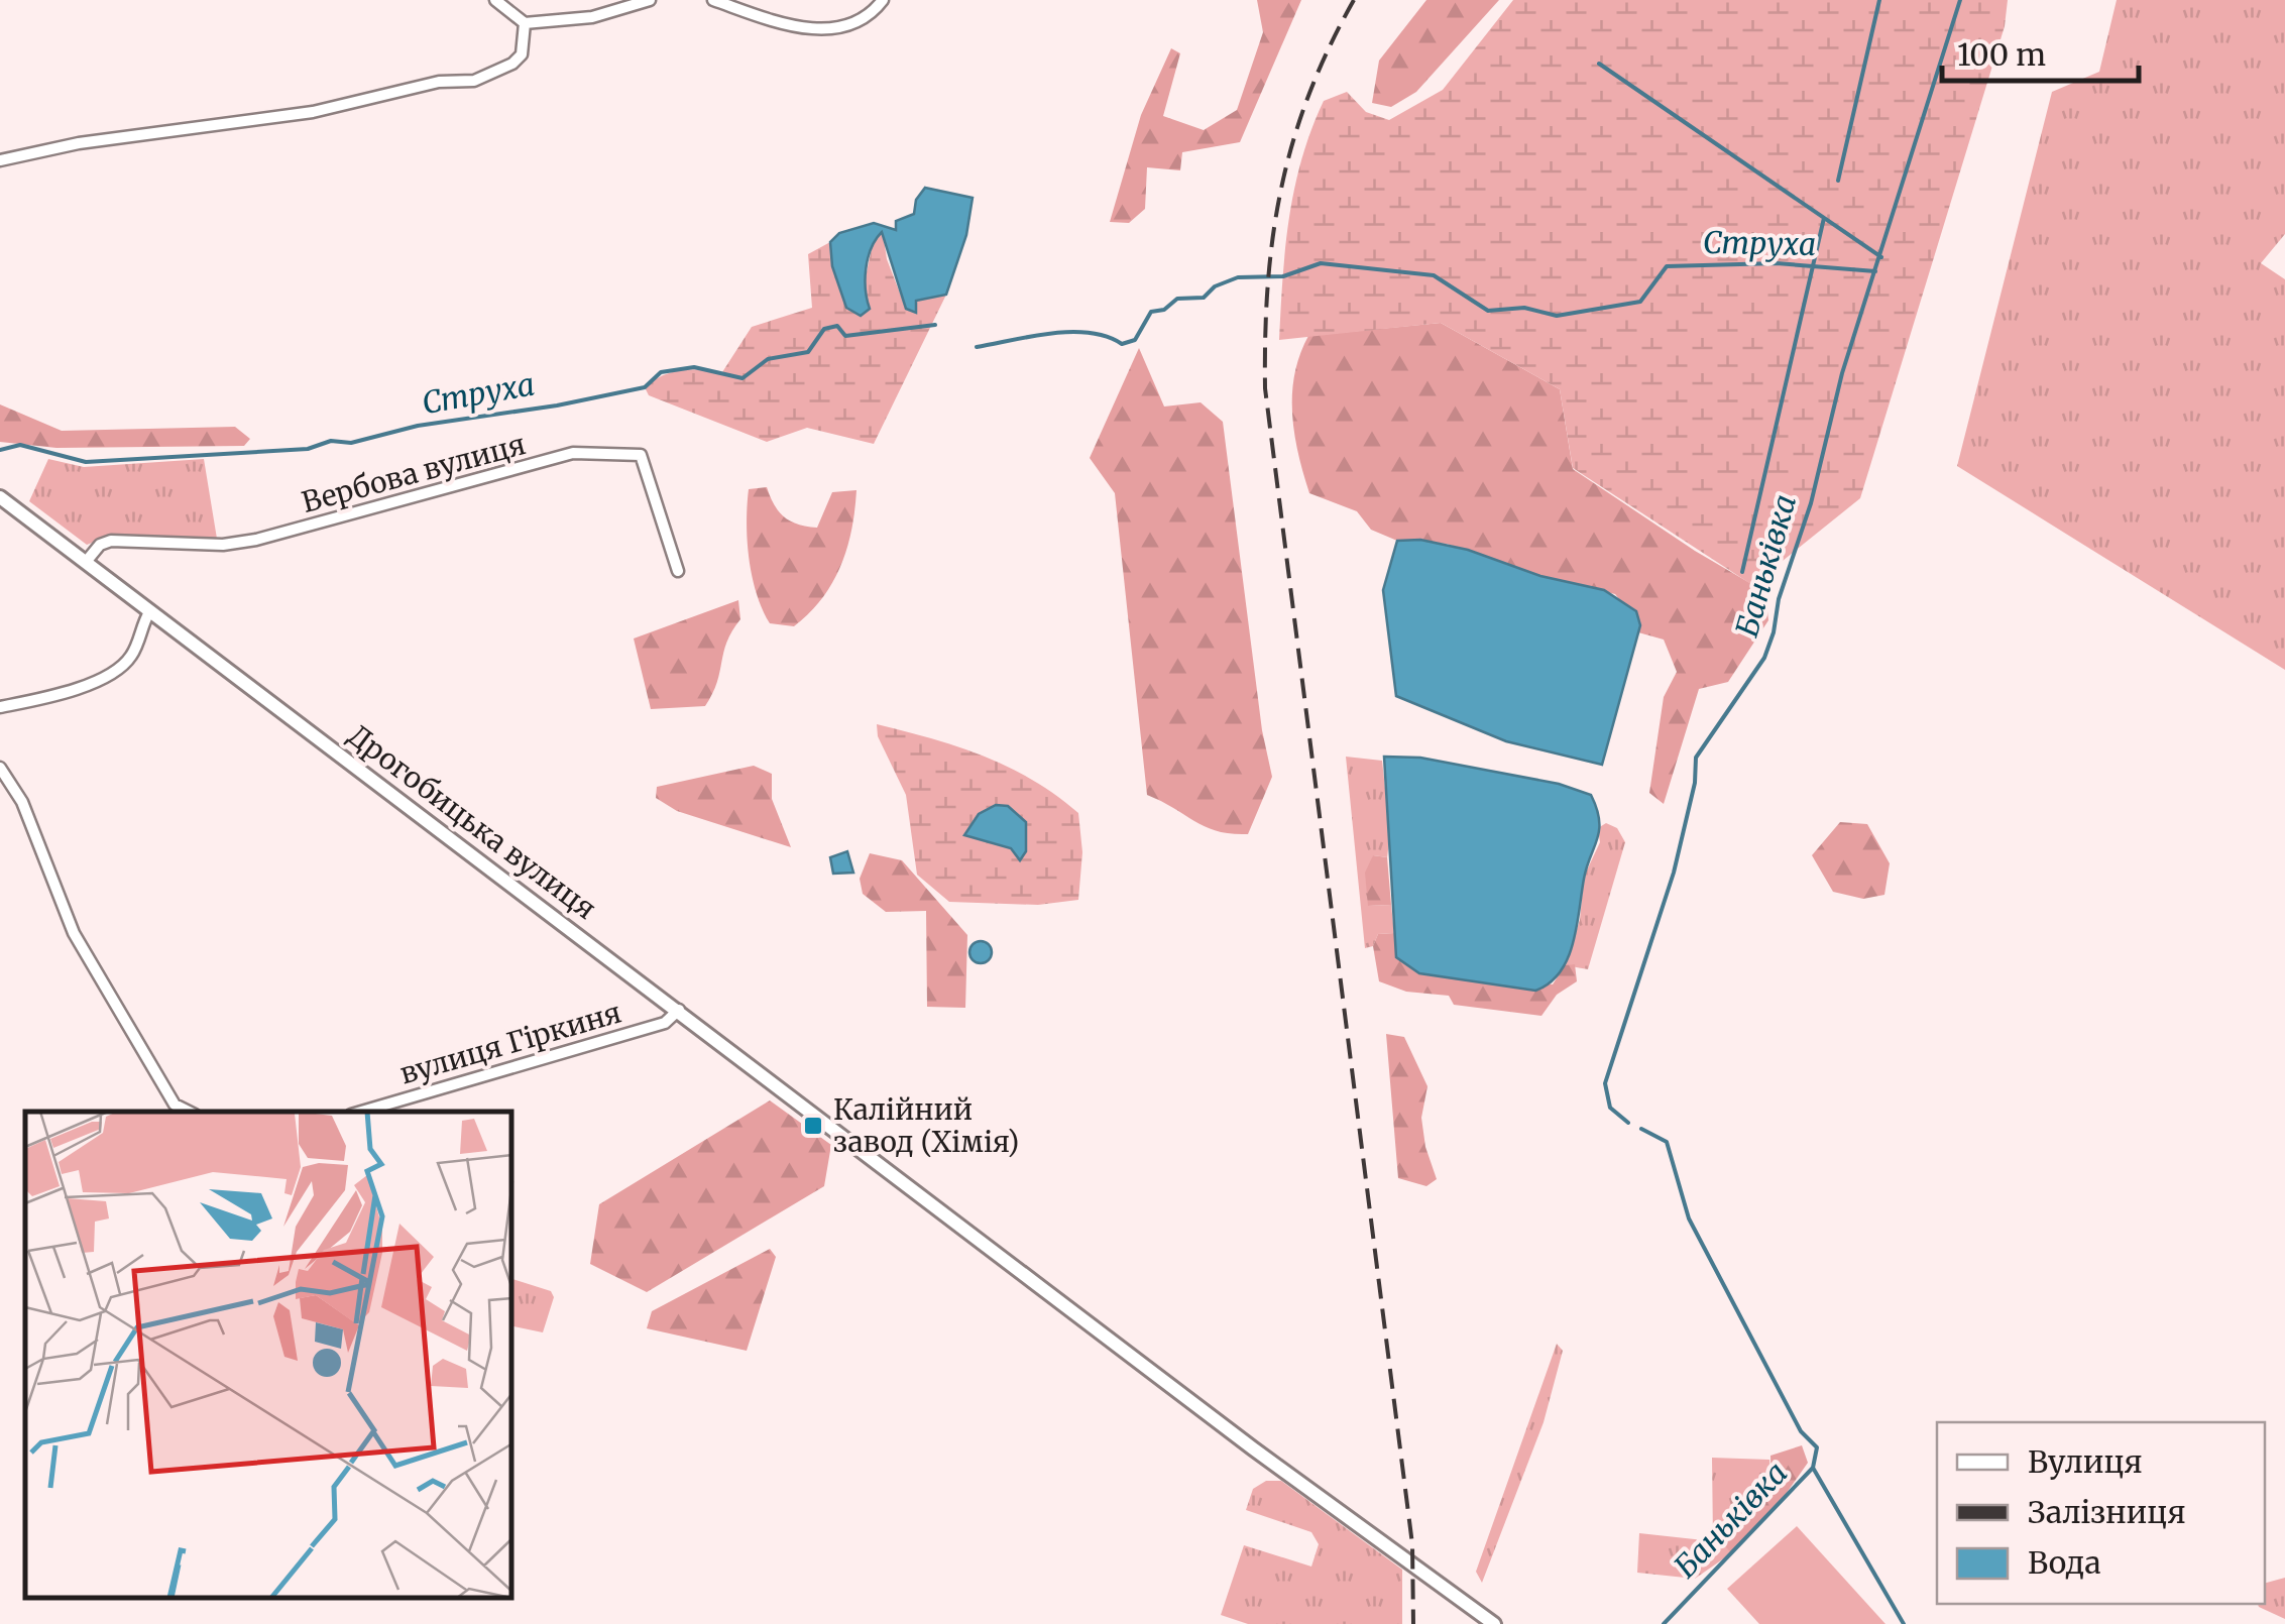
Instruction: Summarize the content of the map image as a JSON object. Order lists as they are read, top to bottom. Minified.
{"streets":{"street":["Вербова вулиця","Дрогобицька вулиця","вулиця Гіркиня"]},"crossings":[["Вербова вулиця","Дрогобицька вулиця"],["Дрогобицька вулиця","вулиця Гіркиня"]],"water":["Струха","Баньківка"],"places":{"transit":["Калійний завод (Хімія)"]},"legend":["Вулиця","Залізниця","Вода"],"scale_bar":"100 m"}
